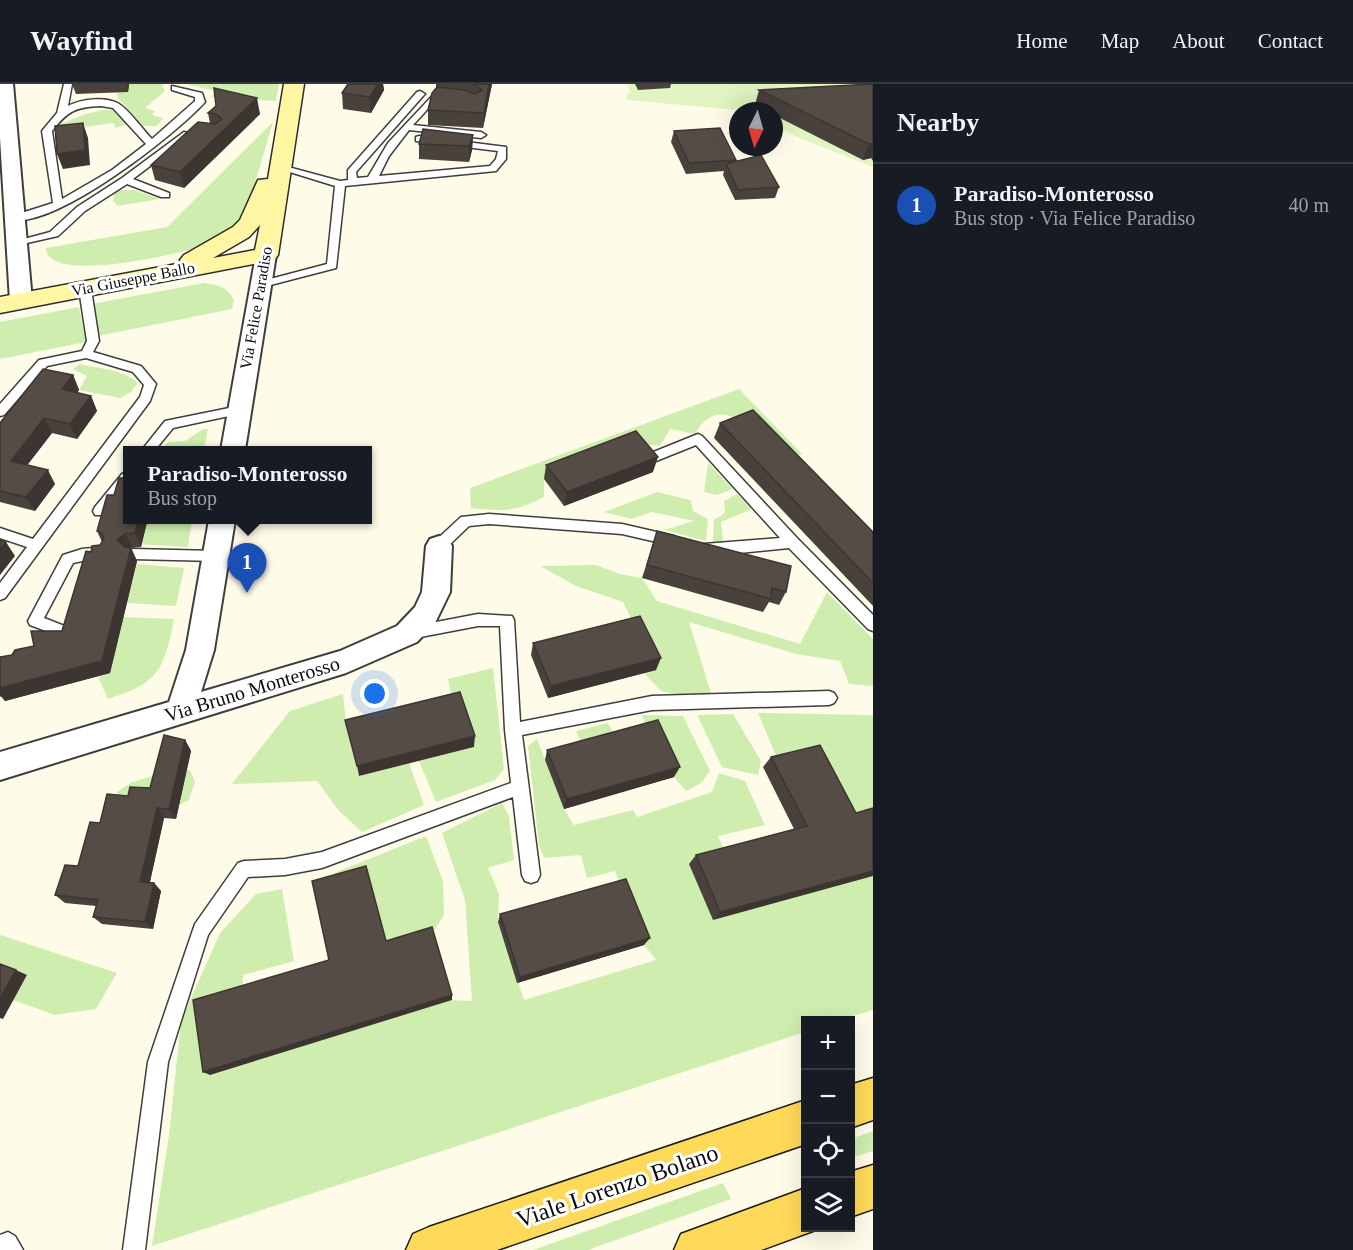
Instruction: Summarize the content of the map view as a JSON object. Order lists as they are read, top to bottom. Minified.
{"streets":{"main road":["Via Giuseppe Ballo","Via Felice Paradiso","Viale Lorenzo Bolano"],"street":["Via Bruno Monterosso"]},"crossings":[["Via Giuseppe Ballo","Via Felice Paradiso"]],"north":"bottom","page":{"header":"Wayfind","nav":["Home","Map","About","Contact"],"heading":"Nearby","list":[{"mark":"1","name":"Paradiso-Monterosso","note":"Bus stop · Via Felice Paradiso","value":"40 m"}],"popup":["Paradiso-Monterosso","Bus stop"],"pins":"1","map_buttons":["+","−"]}}
